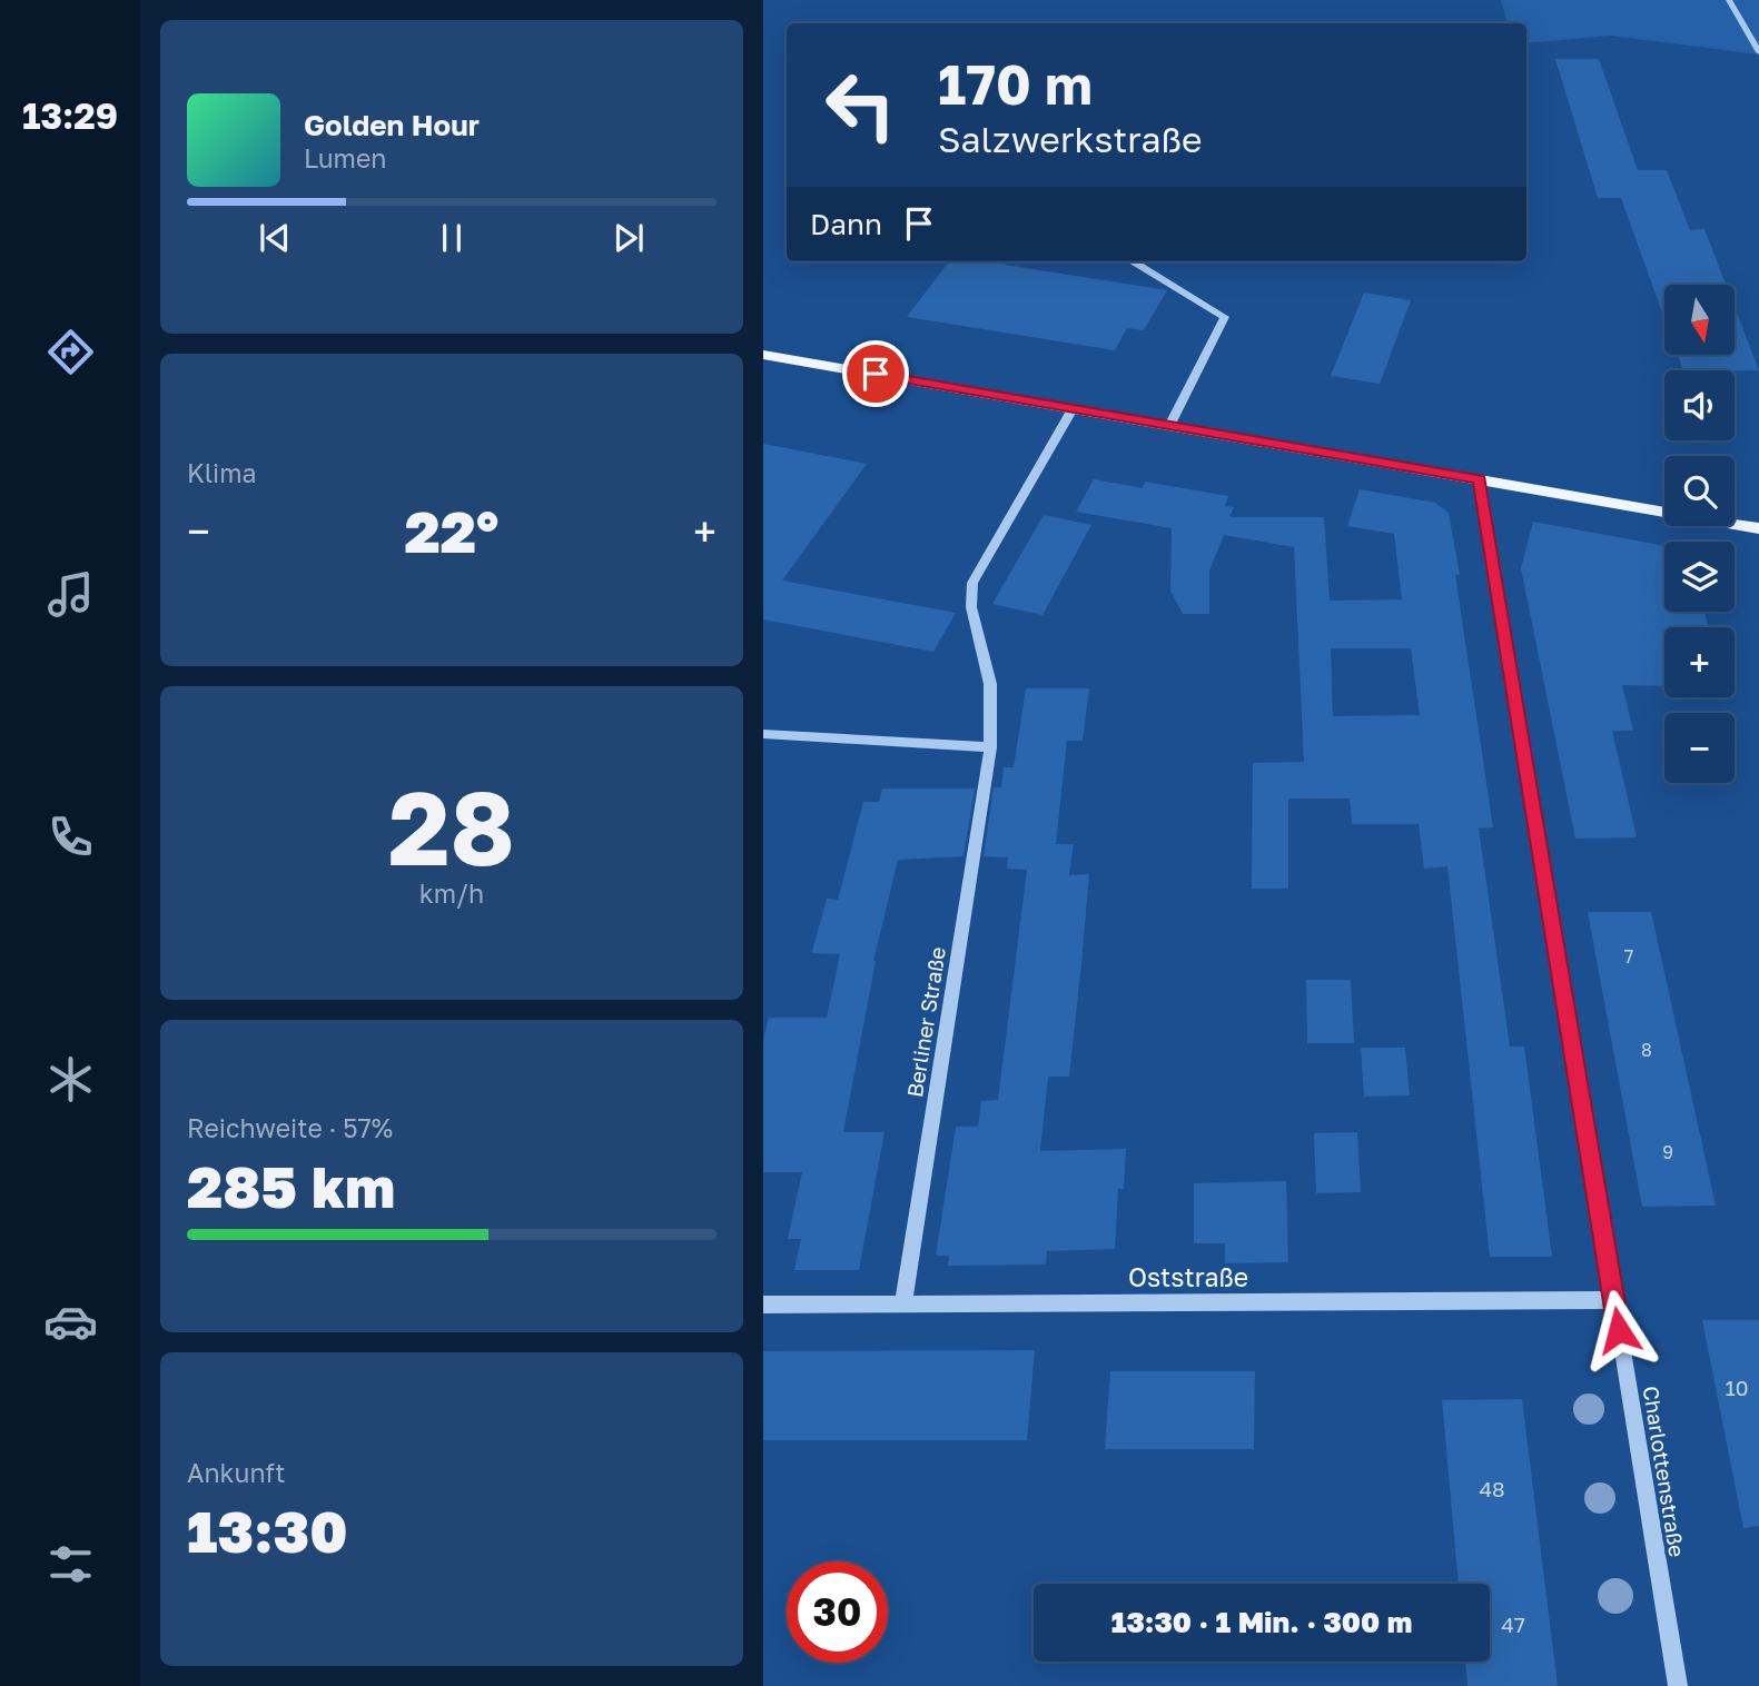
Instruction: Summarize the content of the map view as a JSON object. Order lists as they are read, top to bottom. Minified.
{"streets":{"street":["Berliner Straße","Oststraße","Charlottenstraße"]},"crossings":[["Berliner Straße","Oststraße"],["Oststraße","Charlottenstraße"]],"house_numbers":["7","8","9","10","48","47"],"north":"bottom","page":{"tabs":"13:29","turn":["170 m","Salzwerkstraße"],"song":["Golden Hour","Lumen"],"then":"Dann","map_buttons":["+","−"],"tile":["Klima",["28","km/h"],["Reichweite · 57%","285 km"],["Ankunft","13:30"]],"heat":["−","22°","+"],"limit":"30","trip":"13:30 · 1 Min. · 300 m"}}
